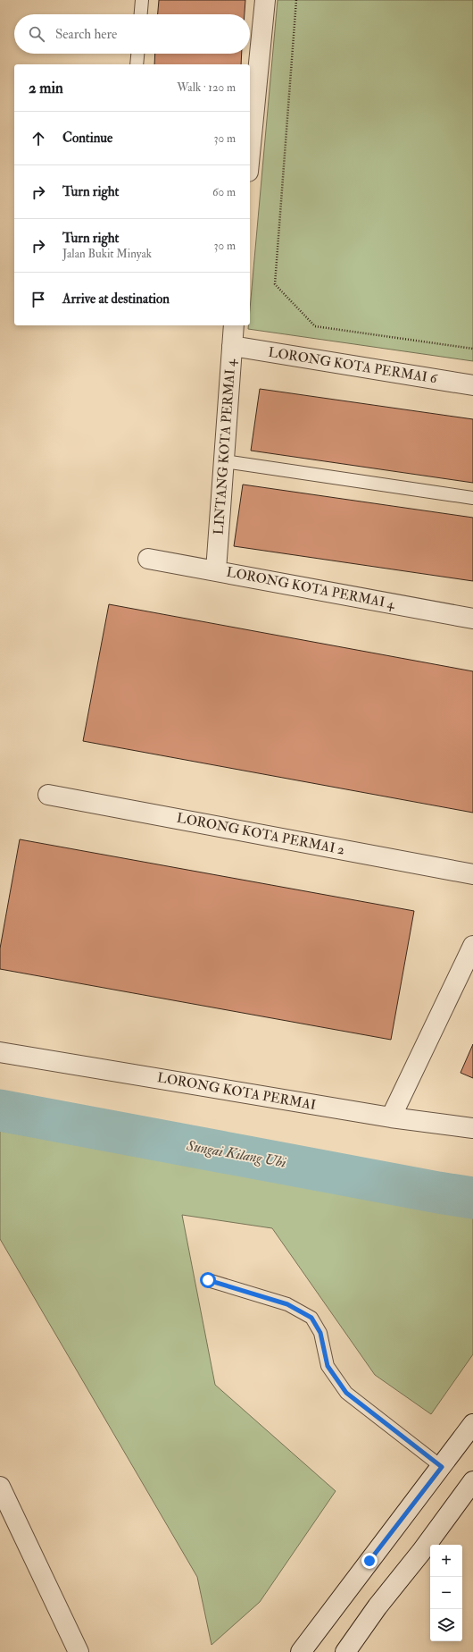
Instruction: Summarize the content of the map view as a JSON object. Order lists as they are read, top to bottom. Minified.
{"streets":{"street":["LORONG KOTA PERMAI 6","LINTANG KOTA PERMAI 4","LORONG KOTA PERMAI 4","LORONG KOTA PERMAI 2","LORONG KOTA PERMAI"]},"crossings":[["LORONG KOTA PERMAI 6","LINTANG KOTA PERMAI 4"],["LINTANG KOTA PERMAI 4","LORONG KOTA PERMAI 4"]],"water":["Sungai Kilang Ubi"],"page":{"search":"Search here","heading":["2 min","Walk · 120 m"],"list":[["Continue","30 m"],["Turn right","60 m"],["Turn right","Jalan Bukit Minyak","30 m"],"Arrive at destination"],"map_buttons":["+","−"]}}
